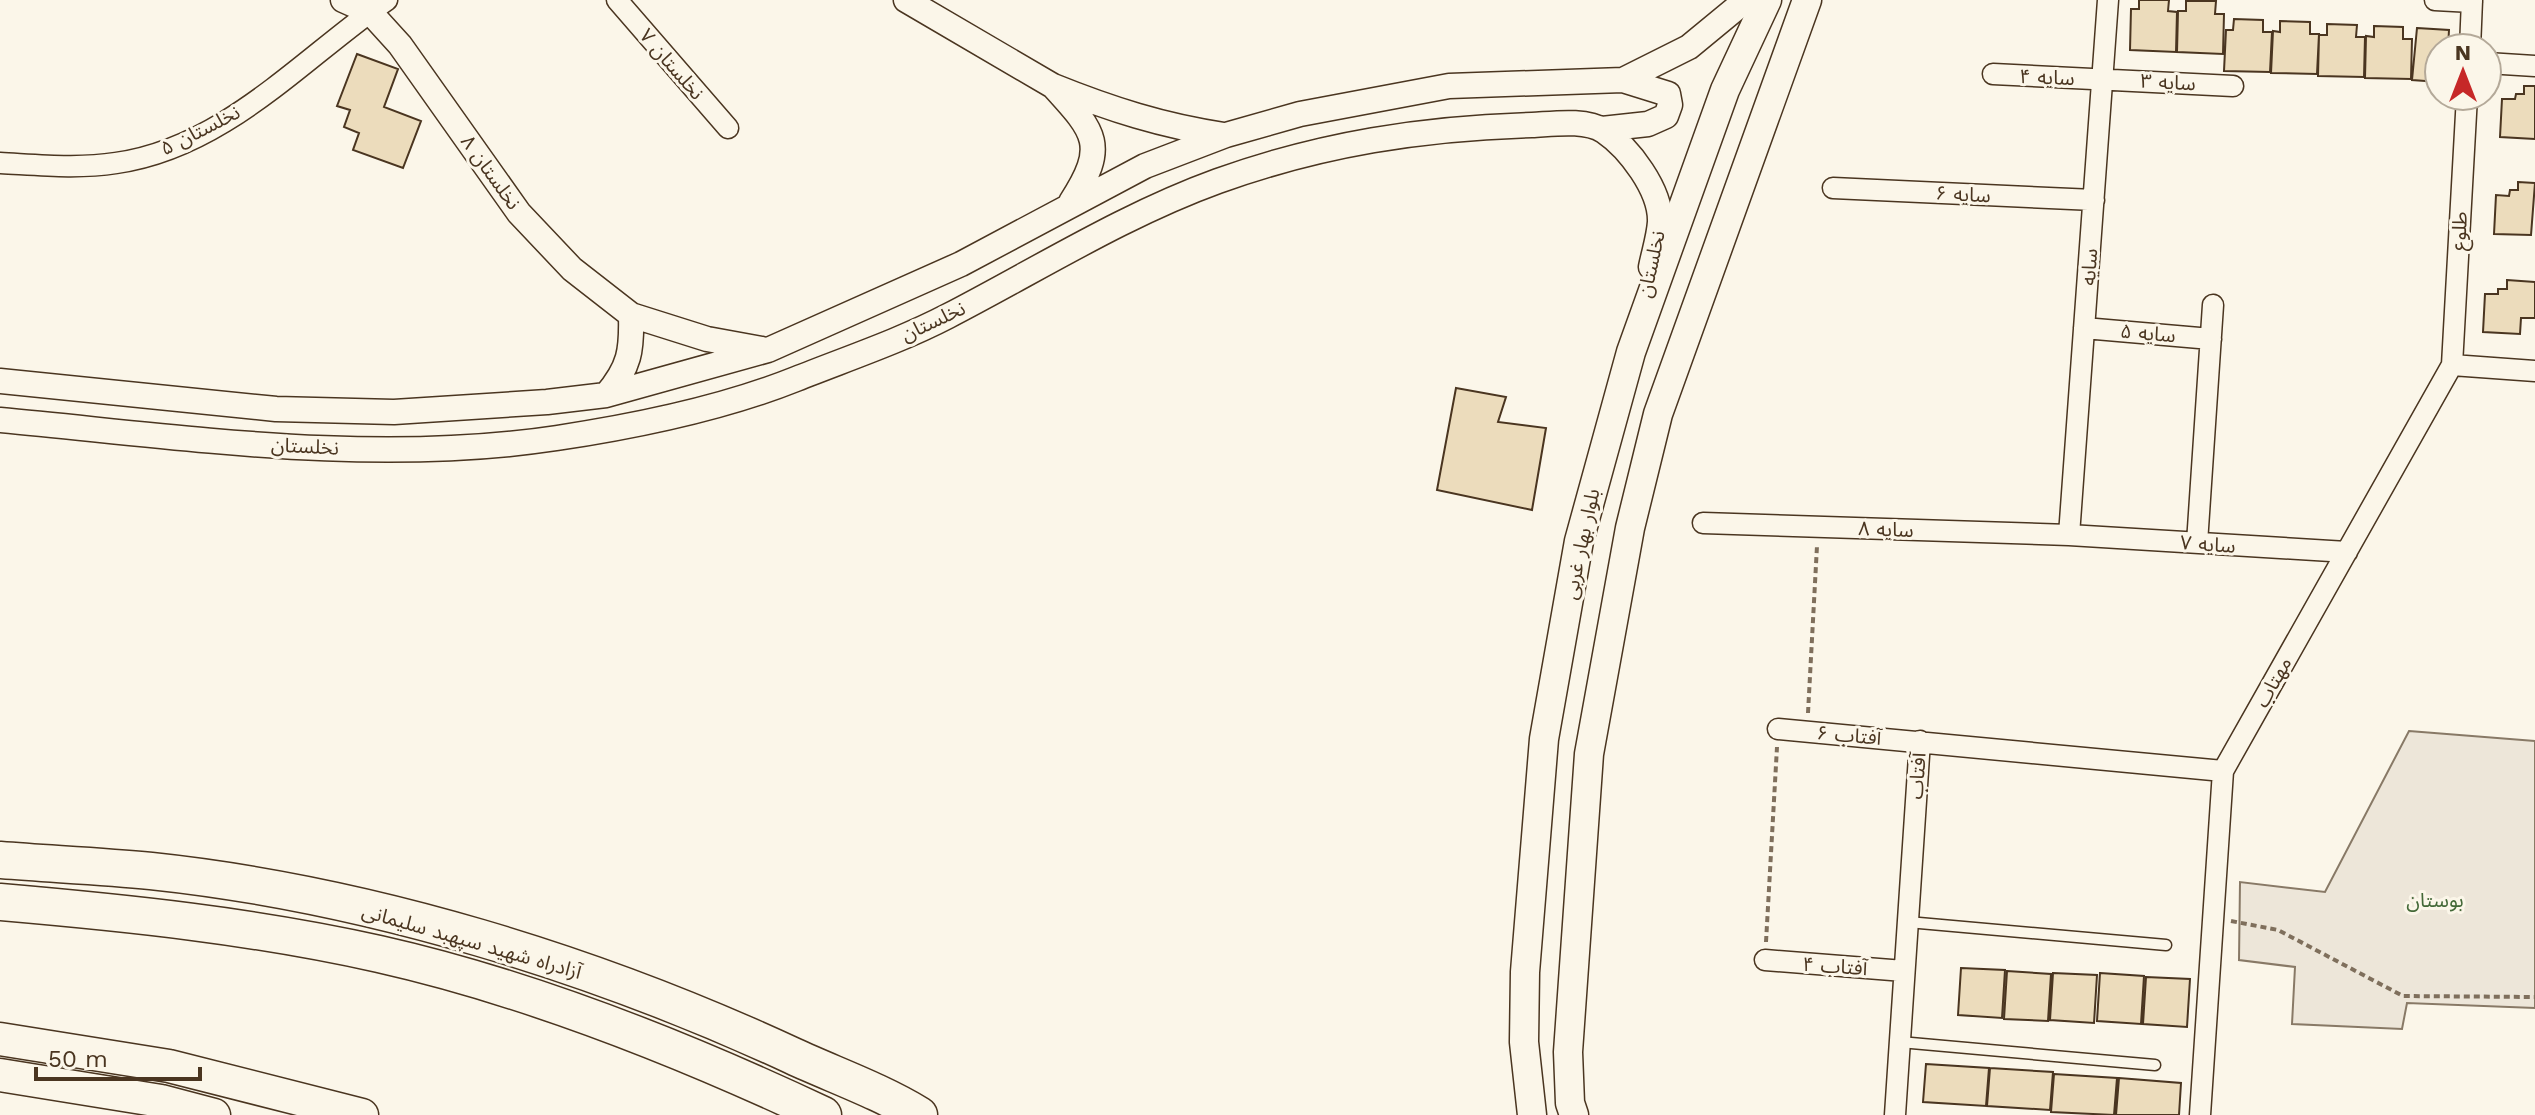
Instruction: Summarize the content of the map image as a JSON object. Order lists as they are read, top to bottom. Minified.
{"streets":{"highway":["آزادراه شهید سپهبد سلیمانی"],"main road":["بلوار بهار غربی"],"street":["نخلستان ۷","سایه ۴","سایه ۳","نخلستان ۵","نخلستان ۸","سایه ۶","طلوع","نخلستان","سایه","سایه ۵","سایه ۸","سایه ۷","مهتاب","آفتاب ۶","آفتاب","آفتاب ۴"]},"crossings":[["سایه ۴","سایه ۳"],["سایه ۴","سایه"],["سایه ۳","سایه"],["نخلستان ۵","نخلستان ۸"],["سایه ۶","سایه"],["طلوع","مهتاب"],["نخلستان","بلوار بهار غربی"],["سایه","سایه ۵"],["سایه","سایه ۸"],["سایه","سایه ۷"],["سایه ۸","سایه ۷"],["سایه ۷","مهتاب"],["مهتاب","آفتاب"],["آفتاب ۶","آفتاب"],["آفتاب","آفتاب ۴"]],"parks":["بوستان"],"scale_bar":"50 m","north":"top"}
